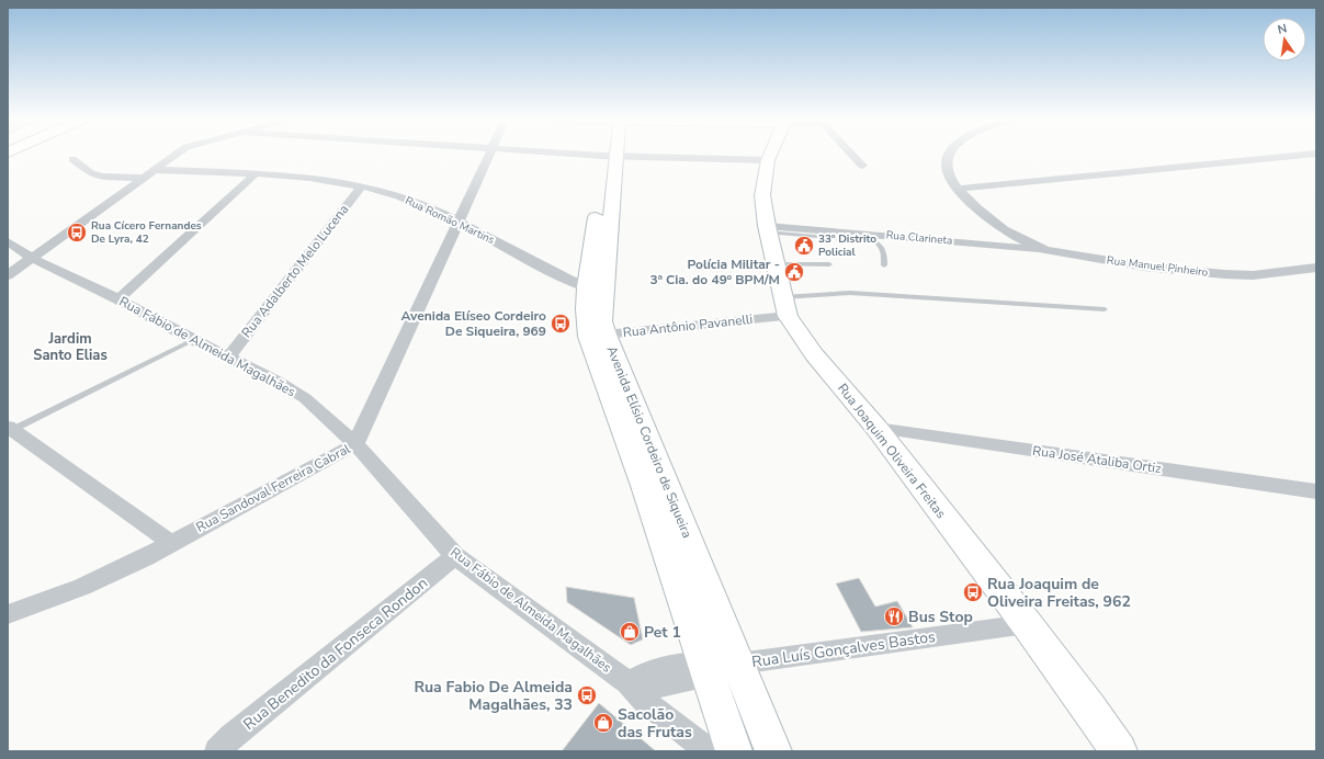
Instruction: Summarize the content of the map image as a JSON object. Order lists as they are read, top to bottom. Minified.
{"streets":{"main road":["Avenida Elísio Cordeiro de Siqueira","Rua Joaquim Oliveira Freitas"],"street":["Rua Romão Martins","Rua Clarineta","Rua Manuel Pinheiro","Rua Adalberto Melo Lucena","Rua Antônio Pavanelli","Rua Fábio de Almeida Magalhães","Rua José Ataliba Ortiz","Rua Sandoval Ferreira Cabral","Rua Luís Gonçalves Bastos","Rua Benedito da Fonseca Rondon"]},"crossings":[["Rua Romão Martins","Rua Adalberto Melo Lucena"],["Rua Romão Martins","Avenida Elísio Cordeiro de Siqueira"],["Rua Romão Martins","Rua Sandoval Ferreira Cabral"],["Rua Clarineta","Rua Manuel Pinheiro"],["Rua Clarineta","Rua Joaquim Oliveira Freitas"],["Rua Adalberto Melo Lucena","Rua Fábio de Almeida Magalhães"],["Rua Antônio Pavanelli","Avenida Elísio Cordeiro de Siqueira"],["Rua Antônio Pavanelli","Rua Joaquim Oliveira Freitas"],["Rua Fábio de Almeida Magalhães","Avenida Elísio Cordeiro de Siqueira"],["Rua Fábio de Almeida Magalhães","Rua Sandoval Ferreira Cabral"],["Rua Fábio de Almeida Magalhães","Rua Luís Gonçalves Bastos"],["Rua Fábio de Almeida Magalhães","Rua Benedito da Fonseca Rondon"],["Avenida Elísio Cordeiro de Siqueira","Rua Luís Gonçalves Bastos"],["Rua Joaquim Oliveira Freitas","Rua José Ataliba Ortiz"],["Rua Joaquim Oliveira Freitas","Rua Luís Gonçalves Bastos"]],"districts":["Jardim Santo Elias"],"places":{"bus stop":["Rua Cícero Fernandes De Lyra, 42","Avenida Elíseo Cordeiro De Siqueira, 969","Rua Joaquim de Oliveira Freitas, 962","Rua Fabio De Almeida Magalhães, 33"],"public building":["33º Distrito Policial","Polícia Militar - 3ª Cia. do 49º BPM/M"],"restaurant":["Bus Stop"],"shop":["Pet 1","Sacolão das Frutas"]},"north":"top"}
